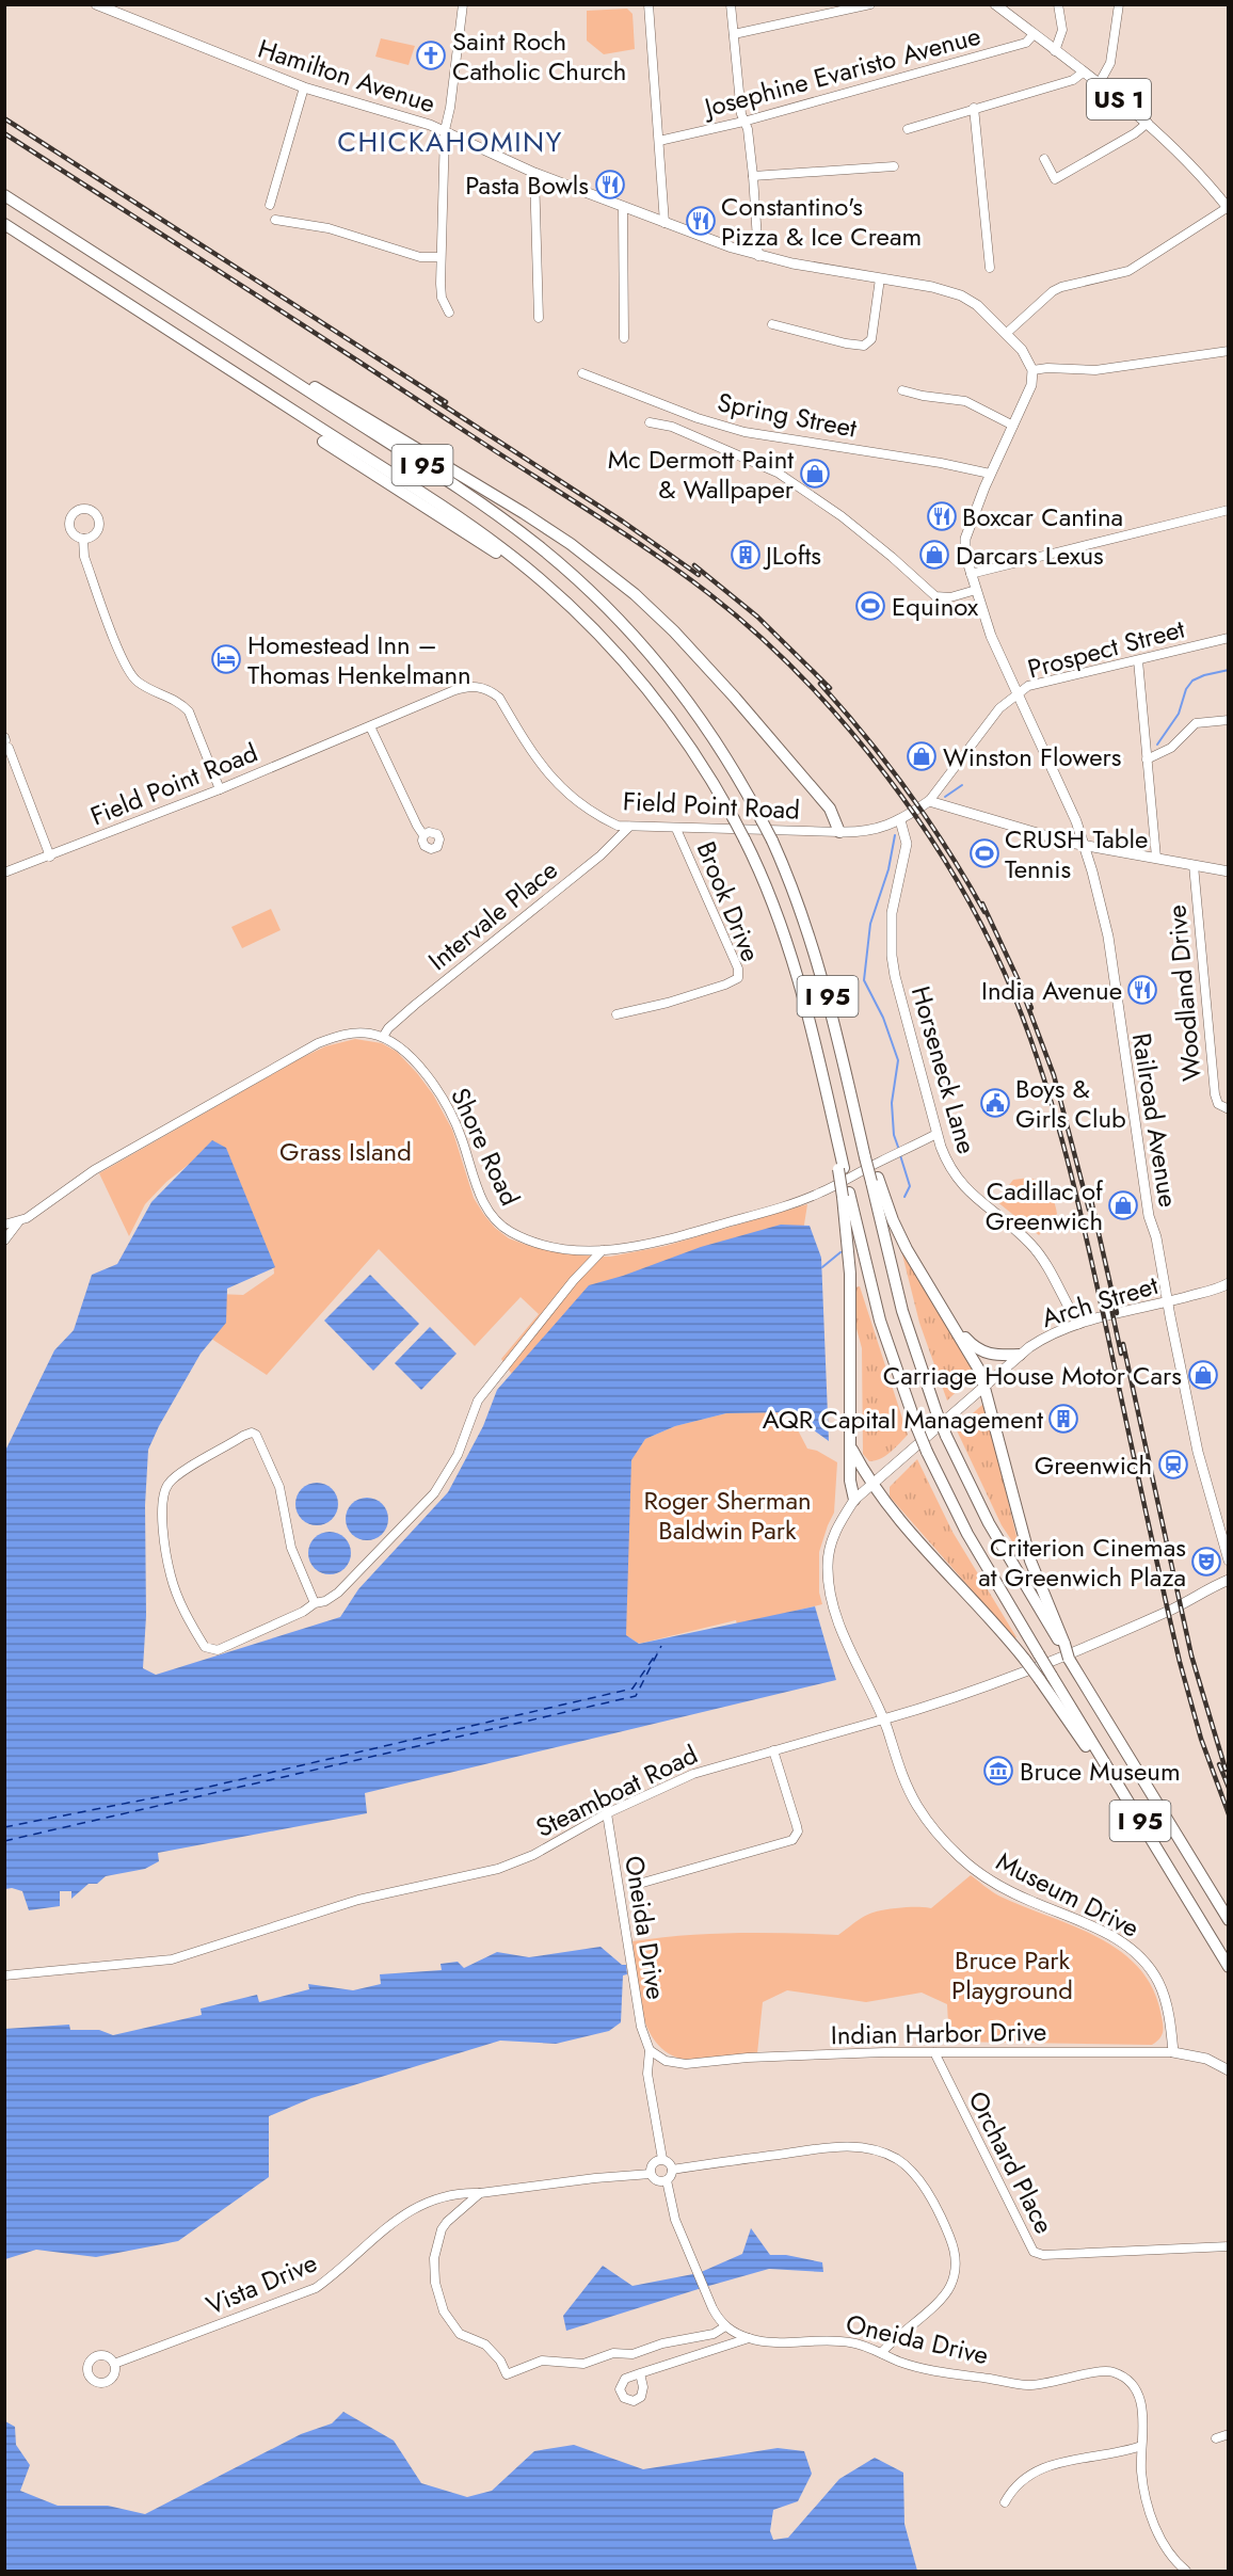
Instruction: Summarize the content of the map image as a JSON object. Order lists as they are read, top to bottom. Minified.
{"streets":{"highway":["I 95"],"main road":["Hamilton Avenue","US 1","Field Point Road","Horseneck Lane","Railroad Avenue","Arch Street","Steamboat Road","Museum Drive","Indian Harbor Drive"],"street":["Josephine Evaristo Avenue","Spring Street","Prospect Street","Brook Drive","Intervale Place","Woodland Drive","Shore Road","Oneida Drive","Orchard Place","Vista Drive"]},"crossings":[["Josephine Evaristo Avenue","US 1"],["Hamilton Avenue","Railroad Avenue"],["Spring Street","Railroad Avenue"],["Prospect Street","Field Point Road"],["Prospect Street","Railroad Avenue"],["Field Point Road","Brook Drive"],["Field Point Road","Intervale Place"],["Field Point Road","Horseneck Lane"],["Intervale Place","Shore Road"],["Horseneck Lane","Shore Road"],["Horseneck Lane","Arch Street"],["Railroad Avenue","Arch Street"],["Arch Street","Steamboat Road"],["Arch Street","Museum Drive"],["Steamboat Road","Museum Drive"],["Steamboat Road","Oneida Drive"],["Museum Drive","Indian Harbor Drive"],["Oneida Drive","Indian Harbor Drive"],["Oneida Drive","Vista Drive"],["Indian Harbor Drive","Orchard Place"]],"districts":["CHICKAHOMINY"],"parks":["Grass Island","Roger Sherman Baldwin Park","Bruce Park Playground"],"places":{"church":["Saint Roch Catholic Church"],"restaurant":["Pasta Bowls","Constantino's Pizza & Ice Cream","Boxcar Cantina","India Avenue"],"shop":["Mc Dermott Paint & Wallpaper","Darcars Lexus","Winston Flowers","Cadillac of Greenwich","Carriage House Motor Cars"],"building":["JLofts","AQR Capital Management"],"sports":["Equinox","CRUSH Table Tennis"],"hotel":["Homestead Inn – Thomas Henkelmann"],"public building":["Boys & Girls Club"],"station":["Greenwich"],"theatre":["Criterion Cinemas at Greenwich Plaza"],"museum":["Bruce Museum"]}}
